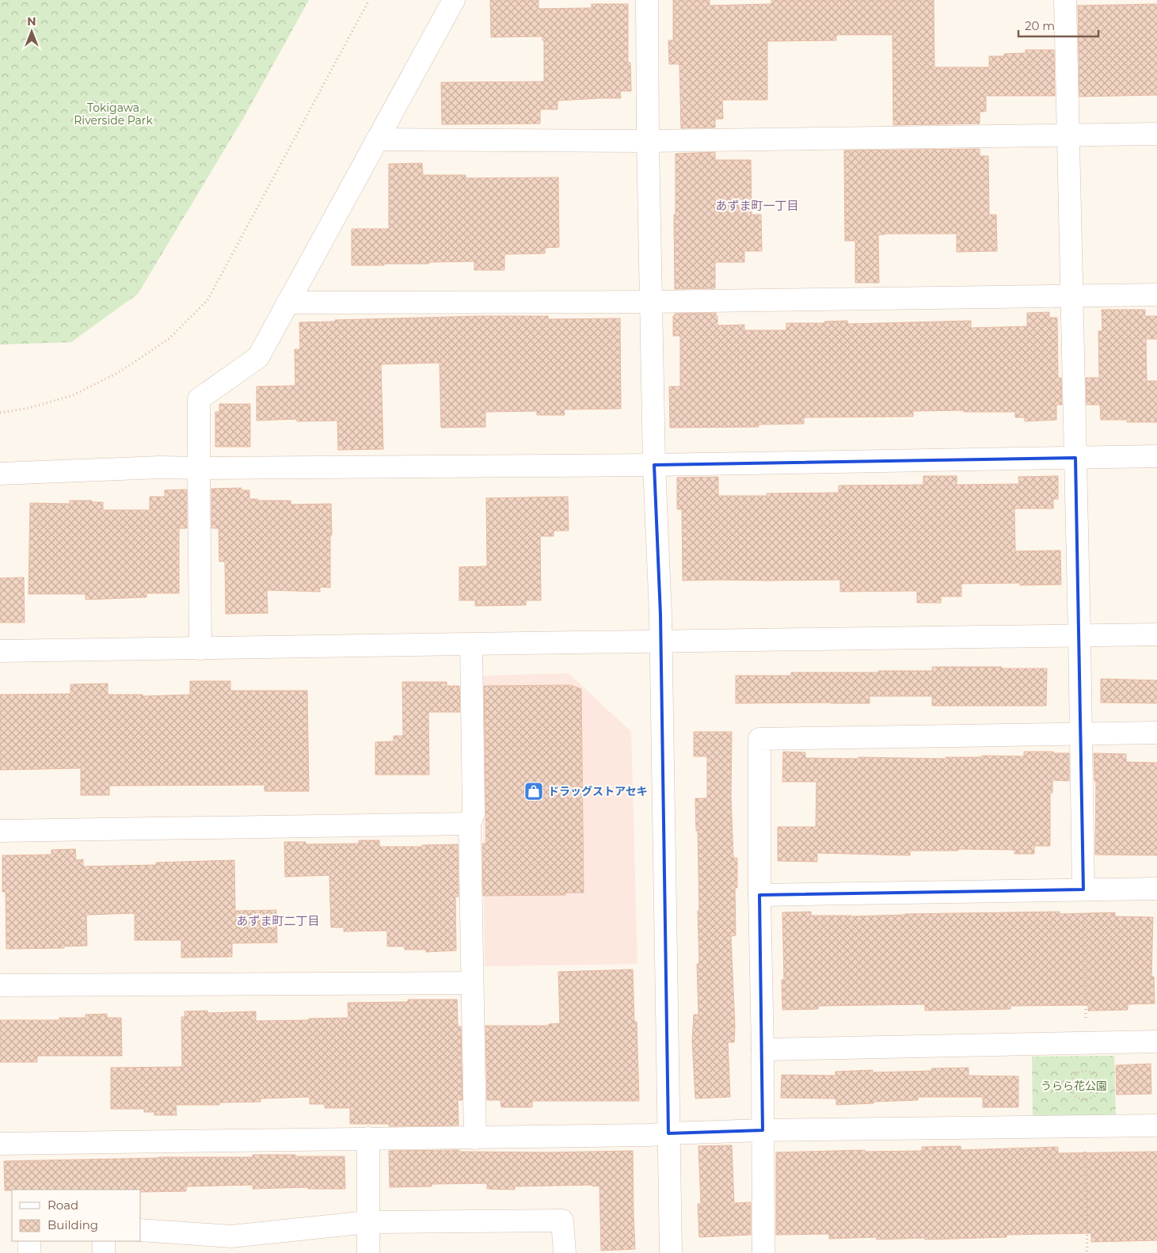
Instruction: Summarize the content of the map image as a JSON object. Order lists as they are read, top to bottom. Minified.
{"districts":["あずま町一丁目","あずま町二丁目"],"parks":["Tokigawa Riverside Park","うらら花公園"],"places":{"shop":["ドラッグストアセキ"]},"legend":["Road","Building"],"scale_bar":"20 m","north":"top"}
